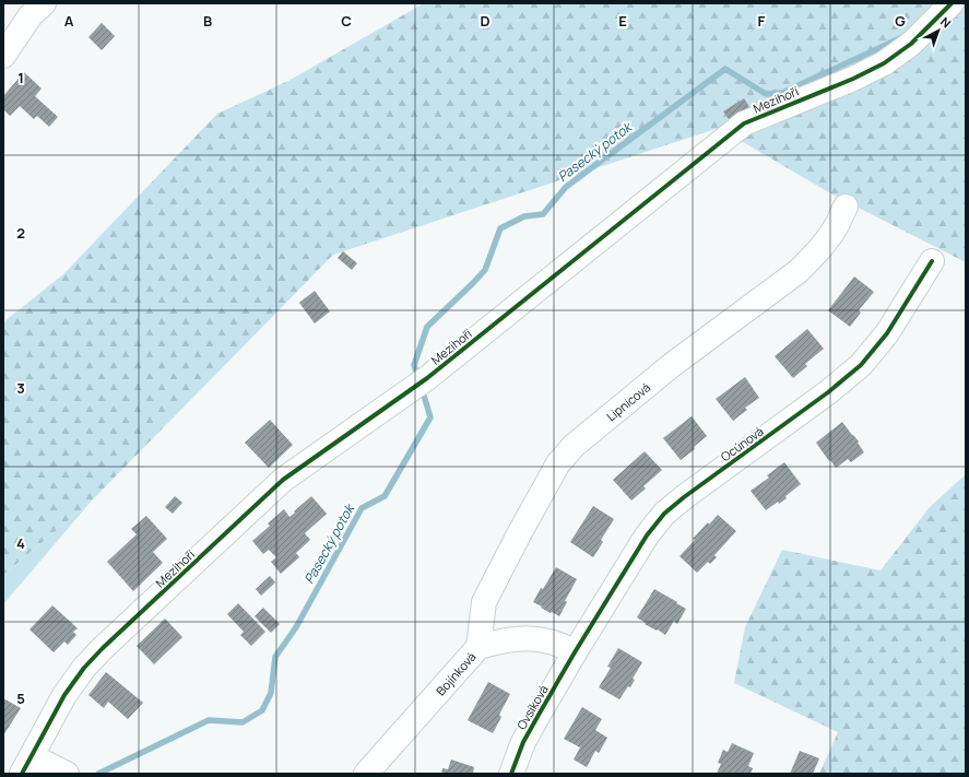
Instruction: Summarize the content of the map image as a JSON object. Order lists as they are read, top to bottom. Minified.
{"streets":{"street":["Mezihoří","Lipnicová","Ocúnová","Bojínková","Ovsíková"]},"crossings":[["Lipnicová","Bojínková"],["Ocúnová","Bojínková"],["Ocúnová","Ovsíková"],["Bojínková","Ovsíková"]],"water":["Pasecký potok"],"north":"top right","grid":{"columns":["A","B","C","D","E","F","G"],"rows":["1","2","3","4","5"]}}
